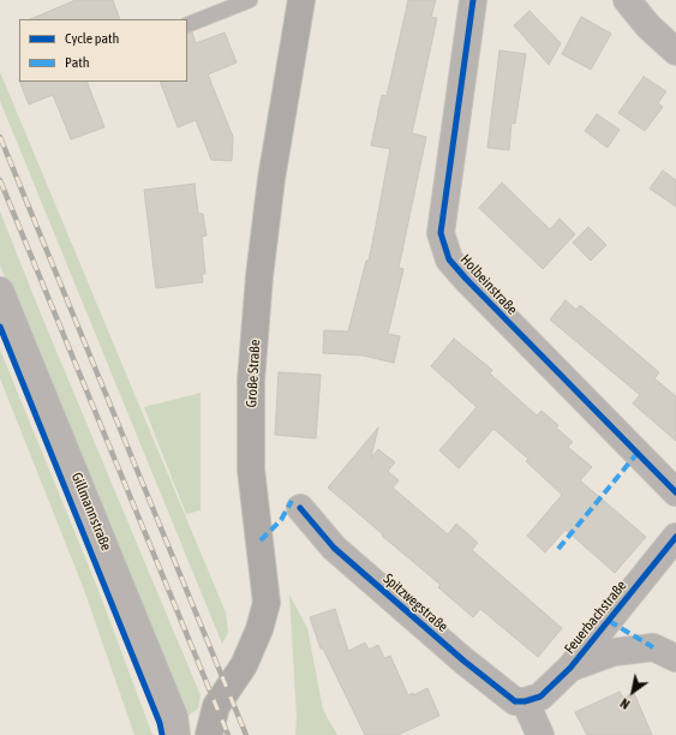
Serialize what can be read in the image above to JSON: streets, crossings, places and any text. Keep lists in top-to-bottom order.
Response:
{
  "streets": {
    "main road": ["Große Straße"],
    "street": [
      "Holbeinstraße",
      "Gillmannstraße",
      "Spitzwegstraße",
      "Feuerbachstraße"
    ]
  },
  "crossings": [
    ["Spitzwegstraße", "Feuerbachstraße"]
  ],
  "legend": ["Cycle path", "Path"],
  "north": "bottom left"
}
